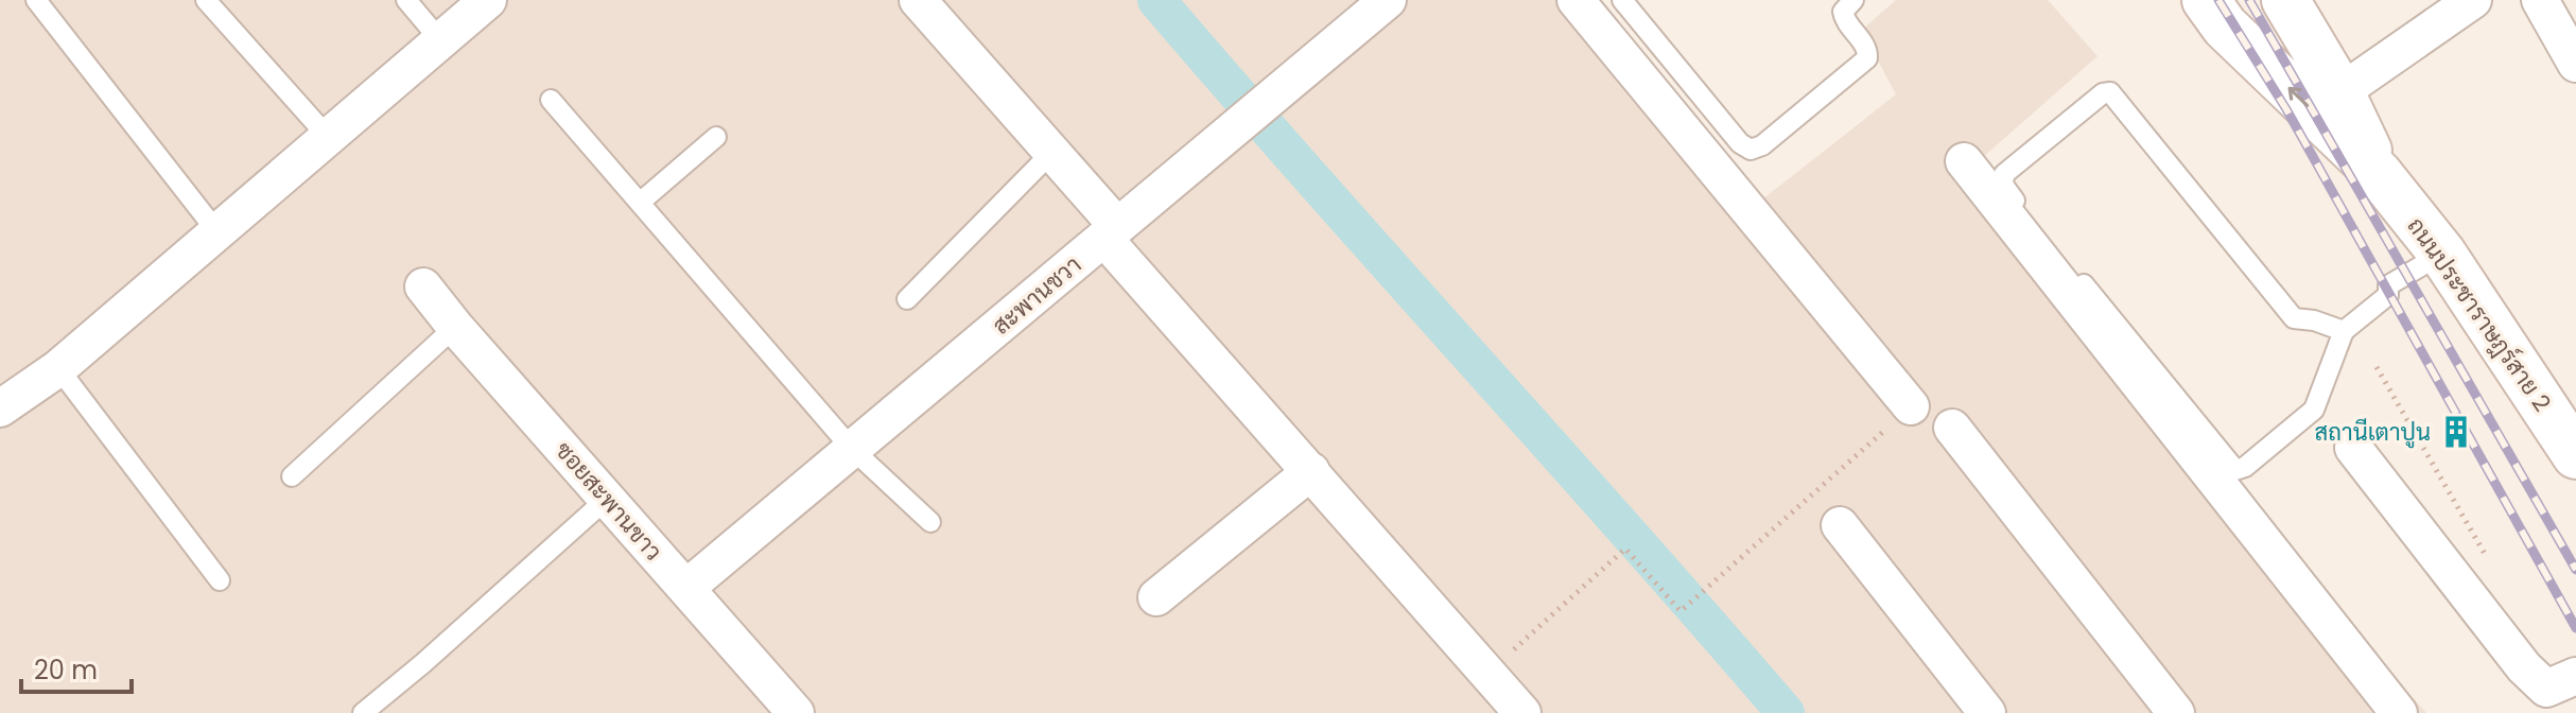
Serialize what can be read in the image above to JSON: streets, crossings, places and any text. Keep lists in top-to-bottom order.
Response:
{
  "streets": {
    "main road": ["ถนนประชาราษฎร์สาย 2"],
    "street": ["สะพานชวา", "ซอยสะพานขาว"]
  },
  "crossings": [
    ["สะพานชวา", "ซอยสะพานขาว"]
  ],
  "places": {
    "building": ["สถานีเตาปูน"]
  },
  "scale_bar": "20 m"
}
